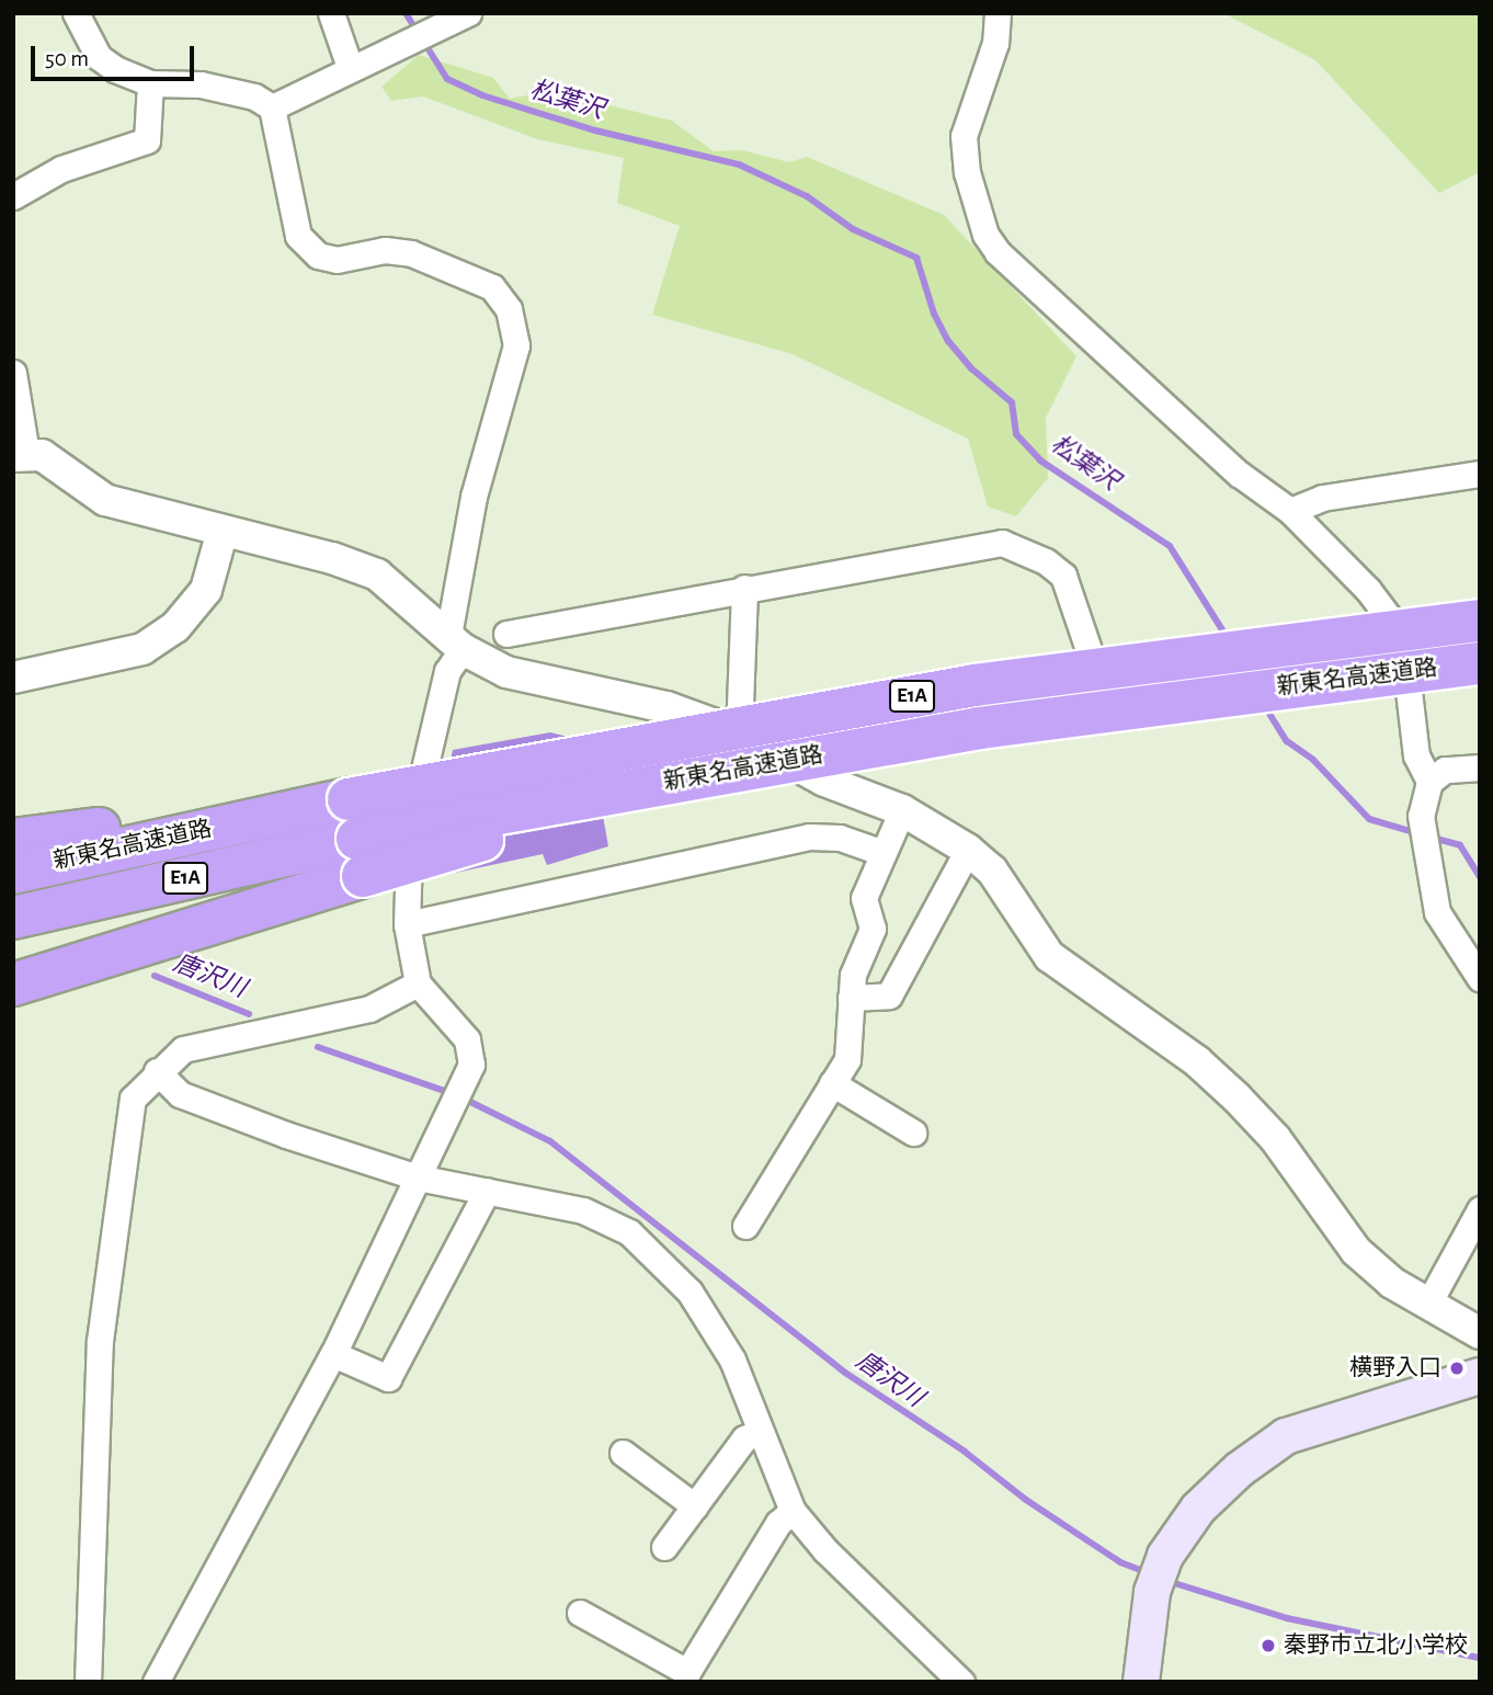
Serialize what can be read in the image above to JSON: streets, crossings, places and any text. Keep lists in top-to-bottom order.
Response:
{
  "streets": {
    "highway": ["新東名高速道路", "E1A"]
  },
  "water": ["松葉沢", "唐沢川"],
  "places": ["横野入口", "秦野市立北小学校"],
  "scale_bar": "50 m"
}
